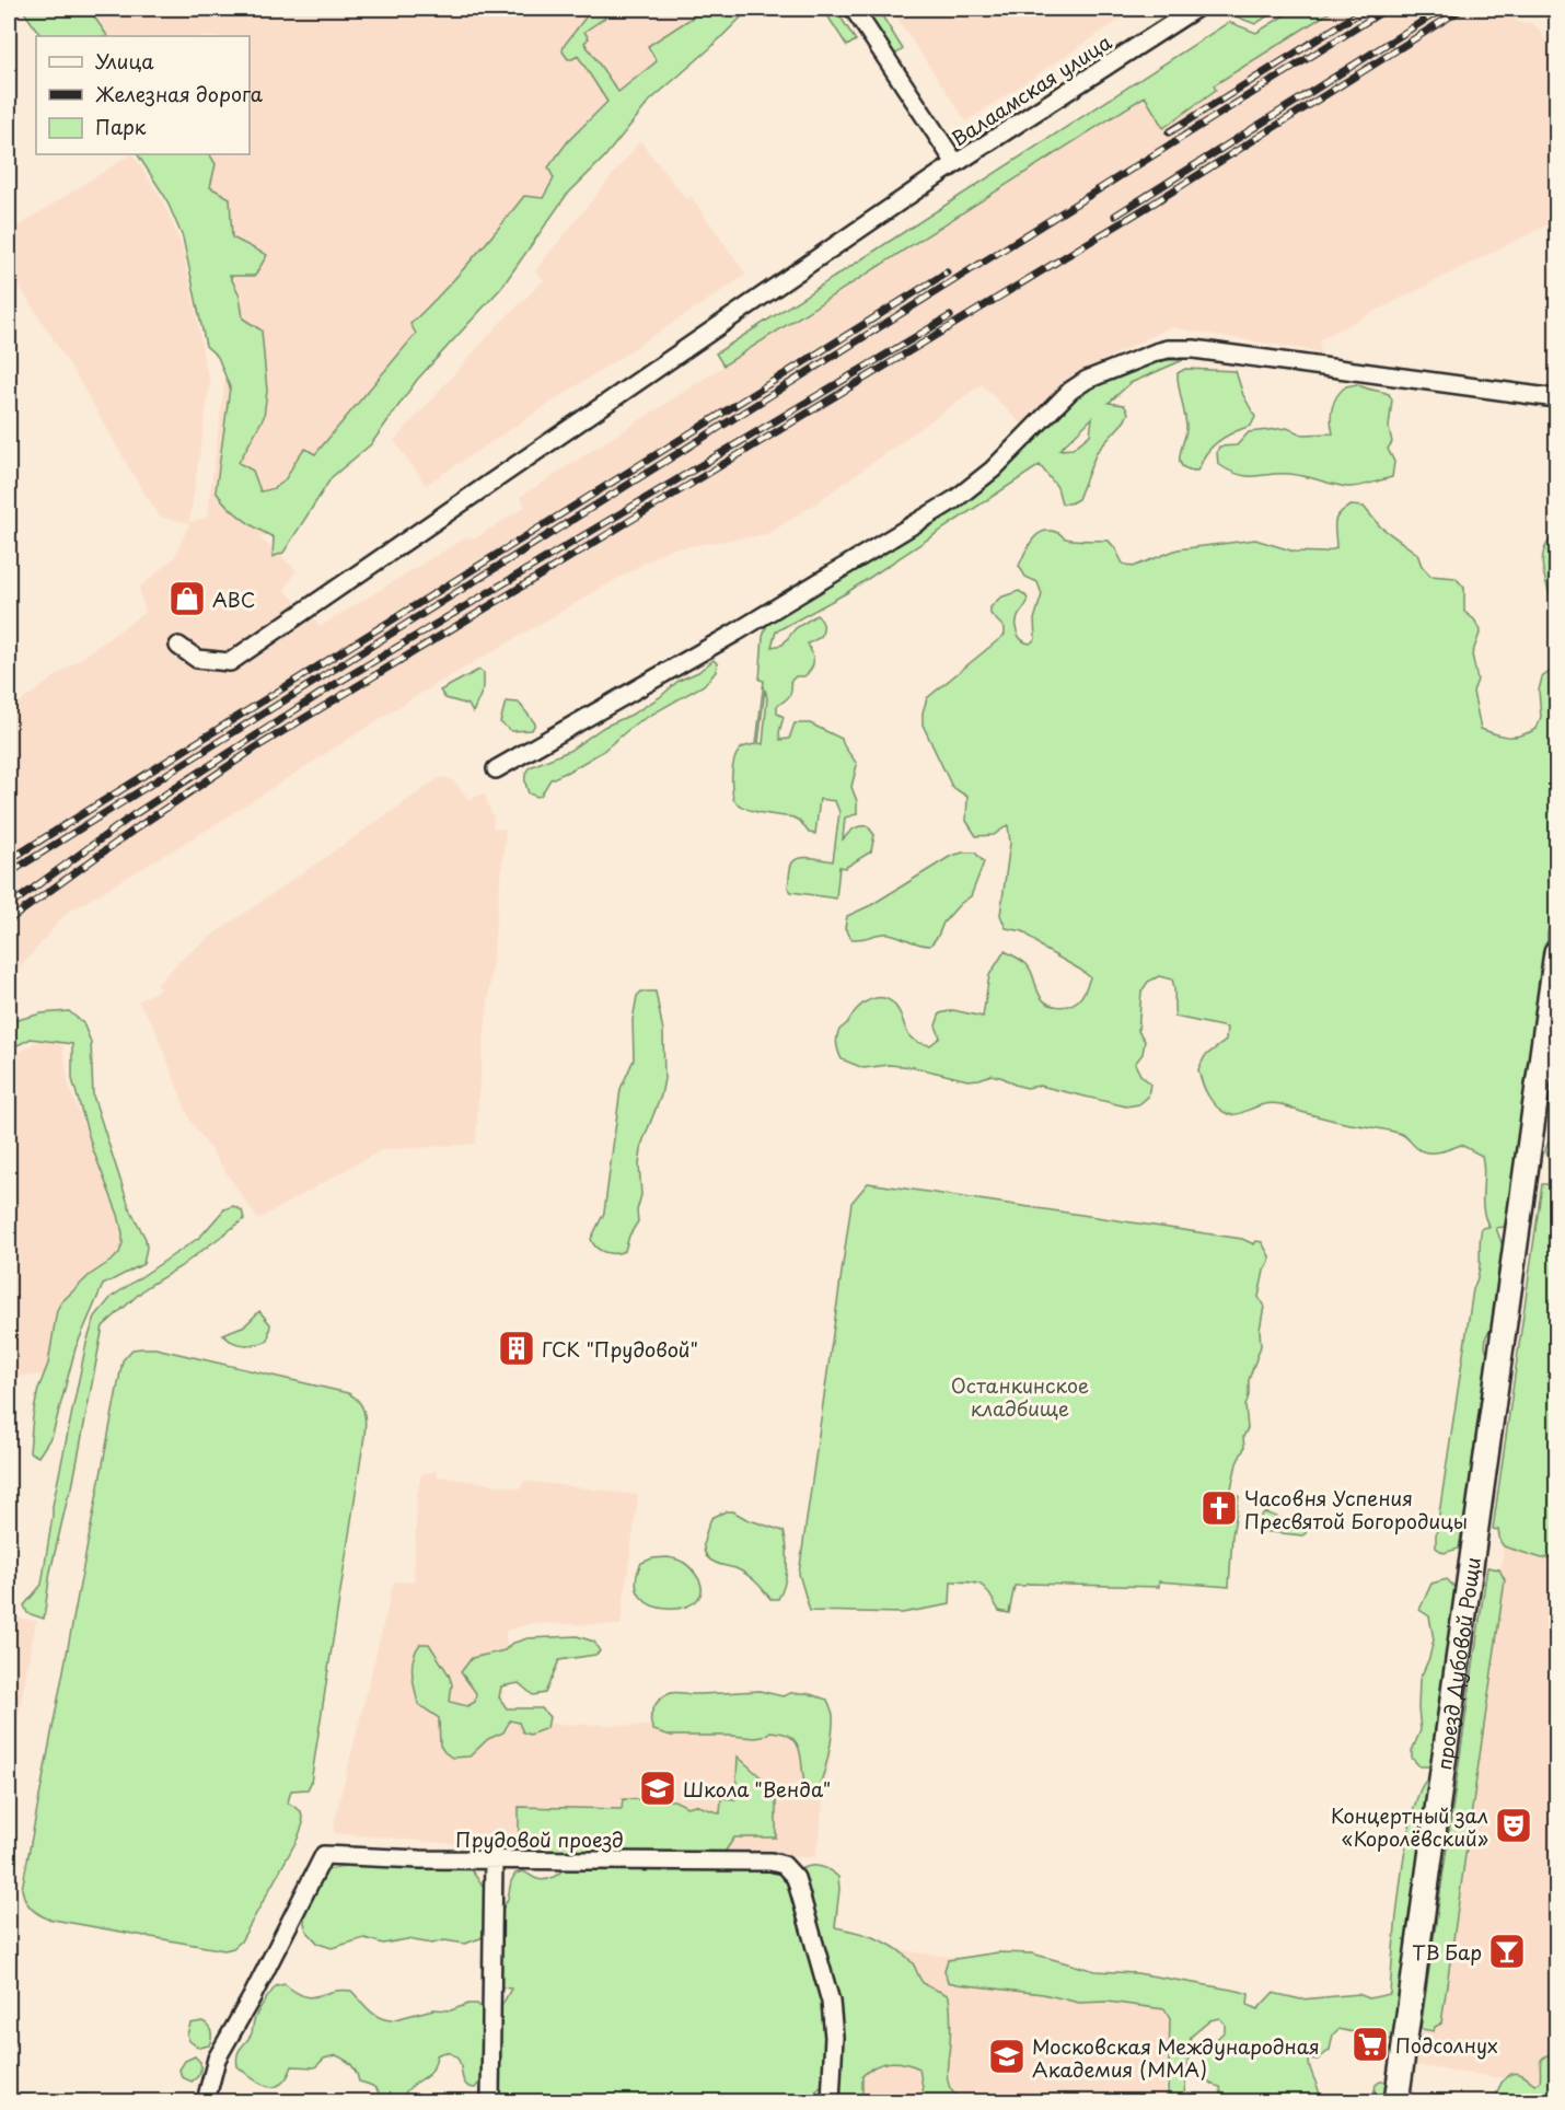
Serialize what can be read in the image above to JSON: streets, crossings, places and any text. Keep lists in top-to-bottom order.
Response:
{
  "streets": {
    "street": ["Валаамская улица", "проезд Дубовой Рощи", "Прудовой проезд"]
  },
  "parks": ["Останкинское кладбище"],
  "places": {
    "shop": ["ABC"],
    "building": ["ГСК \"Прудовой\""],
    "church": ["Часовня Успения Пресвятой Богородицы"],
    "school or university": ["Школа \"Венда\"", "Московская Международная Академия (ММА)"],
    "theatre": ["Концертный зал «Королёвский»"],
    "bar": ["ТВ Бар"],
    "supermarket": ["Подсолнух"]
  },
  "legend": ["Улица", "Железная дорога", "Парк"]
}
